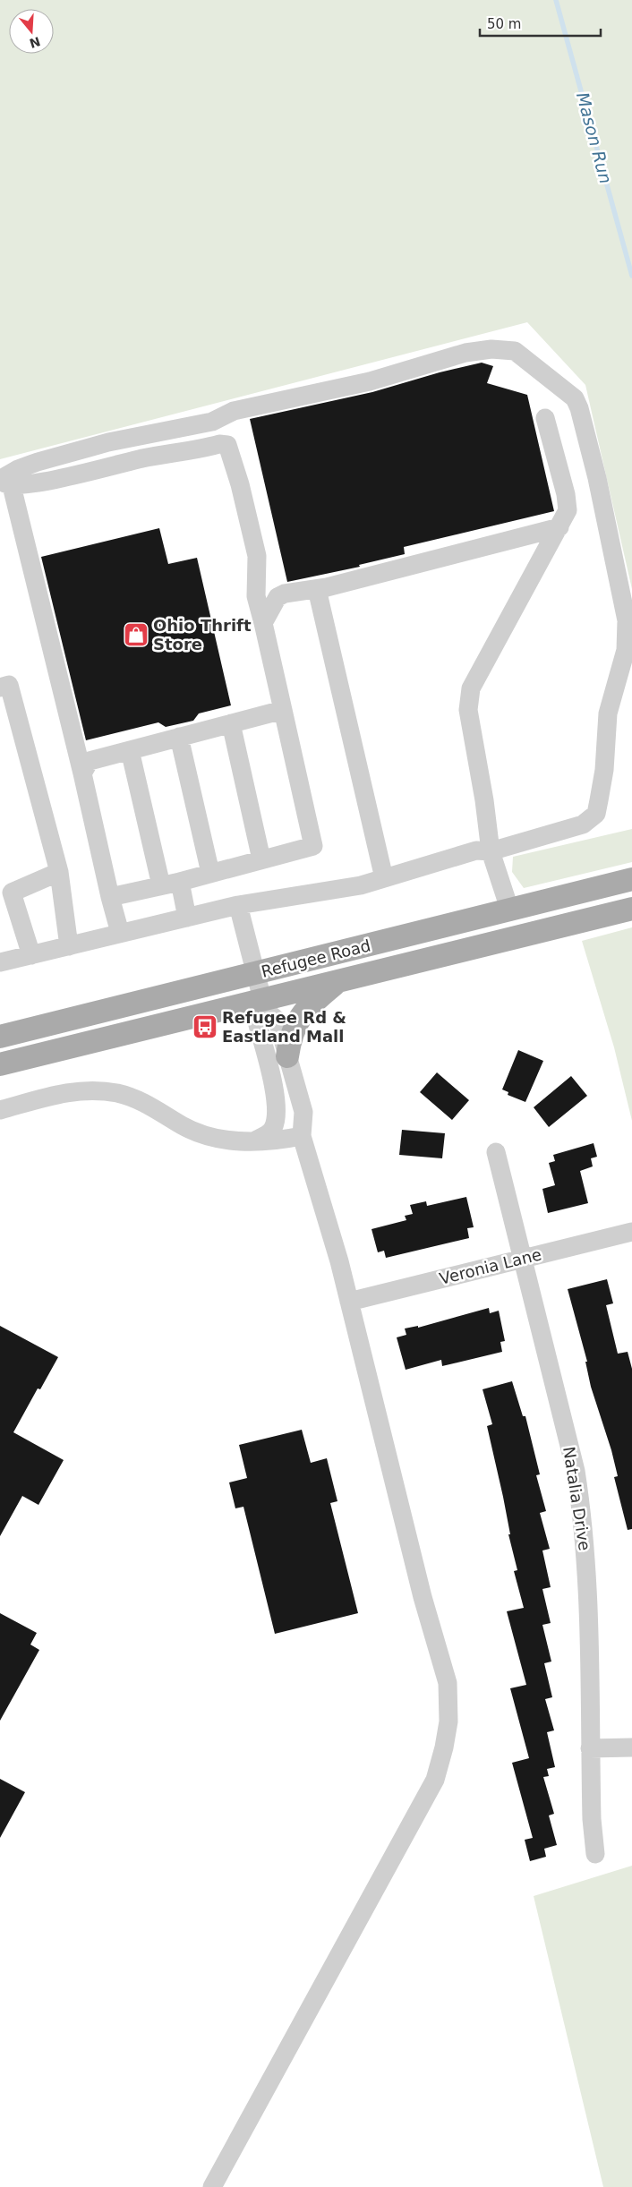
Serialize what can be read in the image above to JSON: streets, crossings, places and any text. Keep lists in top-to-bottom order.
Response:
{
  "streets": {
    "main road": ["Refugee Road"],
    "street": ["Veronia Lane", "Natalia Drive"]
  },
  "crossings": [
    ["Veronia Lane", "Natalia Drive"]
  ],
  "water": ["Mason Run"],
  "places": {
    "shop": ["Ohio Thrift Store"],
    "bus stop": ["Refugee Rd & Eastland Mall"]
  },
  "scale_bar": "50 m",
  "north": "bottom"
}
